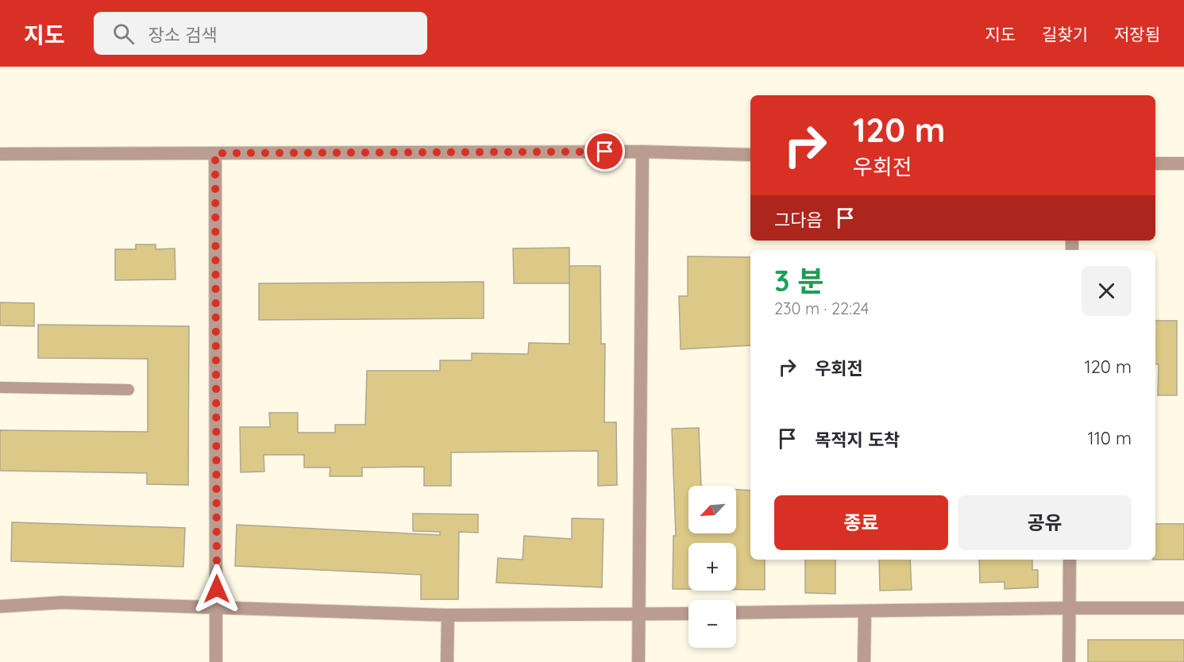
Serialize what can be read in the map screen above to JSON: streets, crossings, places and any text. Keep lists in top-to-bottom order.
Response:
{
  "north": "bottom left",
  "page": {
    "header": "지도",
    "search": "장소 검색",
    "nav": ["지도", "길찾기", "저장됨"],
    "turn": ["120 m", "우회전"],
    "then": "그다음",
    "heading": ["3 분", "230 m · 22:24"],
    "list": [
      {
        "name": "우회전",
        "value": "120 m"
      },
      {
        "name": "목적지 도착",
        "value": "110 m"
      }
    ],
    "map_buttons": ["+", "−"],
    "buttons": ["종료", "공유"]
  }
}
